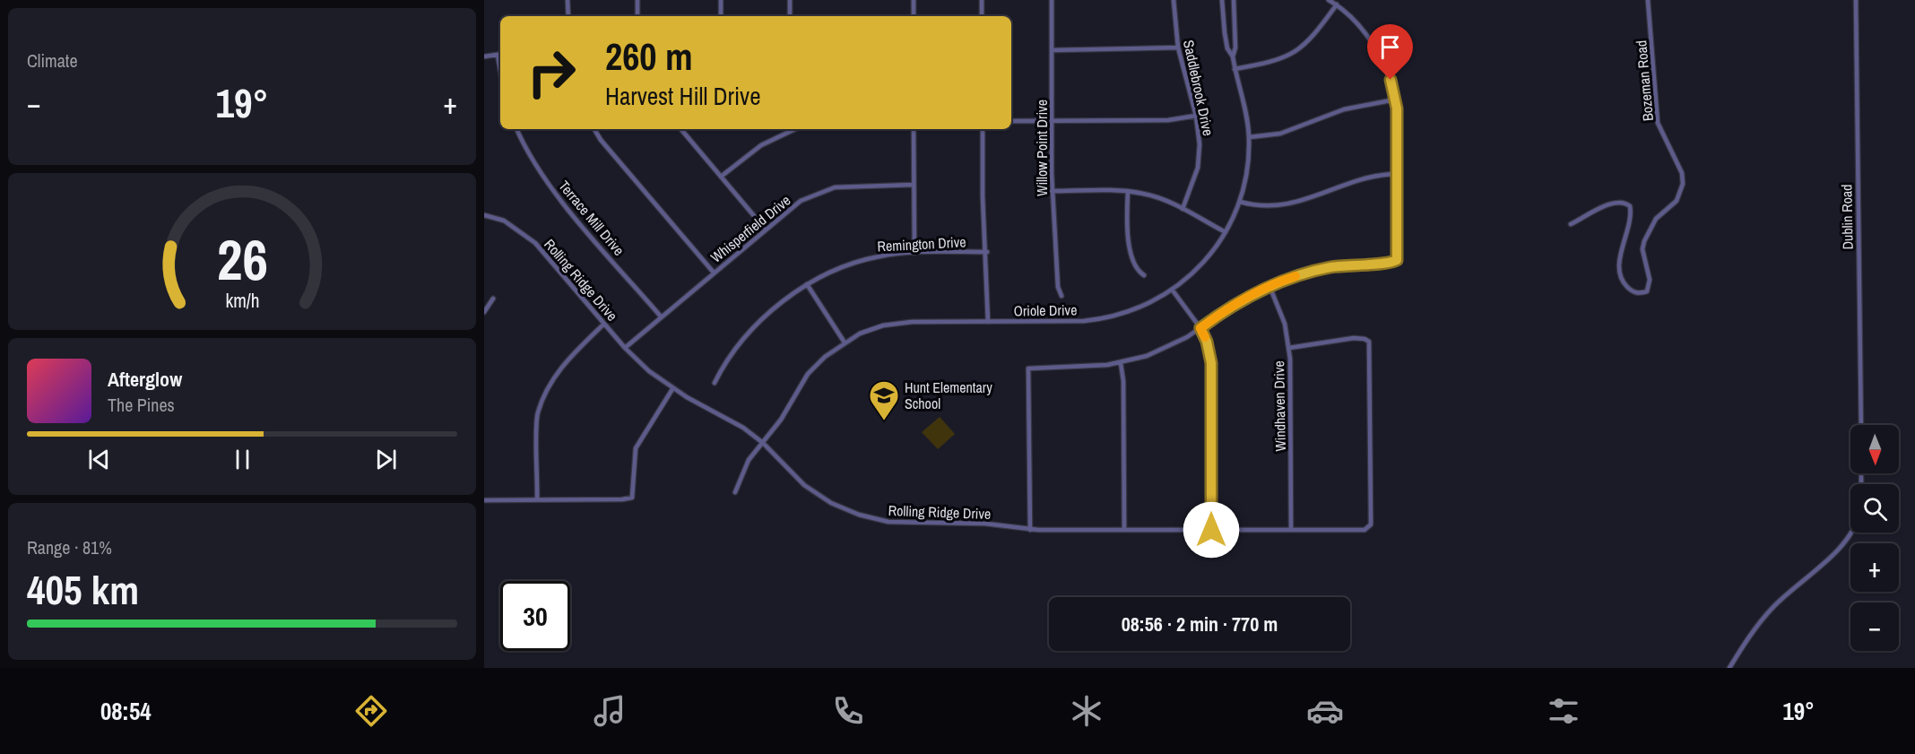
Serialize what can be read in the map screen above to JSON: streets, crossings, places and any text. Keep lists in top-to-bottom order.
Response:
{
  "streets": {
    "street": [
      "Bozeman Road",
      "Saddlebrook Drive",
      "Willow Point Drive",
      "Dublin Road",
      "Terrace Mill Drive",
      "Whisperfield Drive",
      "Remington Drive",
      "Rolling Ridge Drive",
      "Oriole Drive",
      "Windhaven Drive"
    ]
  },
  "crossings": [
    ["Terrace Mill Drive", "Whisperfield Drive"],
    ["Whisperfield Drive", "Rolling Ridge Drive"],
    ["Rolling Ridge Drive", "Oriole Drive"],
    ["Rolling Ridge Drive", "Windhaven Drive"]
  ],
  "places": {
    "school or university": ["Hunt Elementary School"]
  },
  "north": "bottom",
  "page": {
    "tile": [
      "Climate",
      ["Range · 81%", "405 km"]
    ],
    "turn": ["260 m", "Harvest Hill Drive"],
    "heat": ["−", "19°", "+"],
    "song": ["Afterglow", "The Pines"],
    "map_buttons": ["+", "−"],
    "limit": "30",
    "trip": "08:56 · 2 min · 770 m",
    "tabs": ["08:54", "19°"],
    "gauge": ["26", "km/h"]
  }
}
